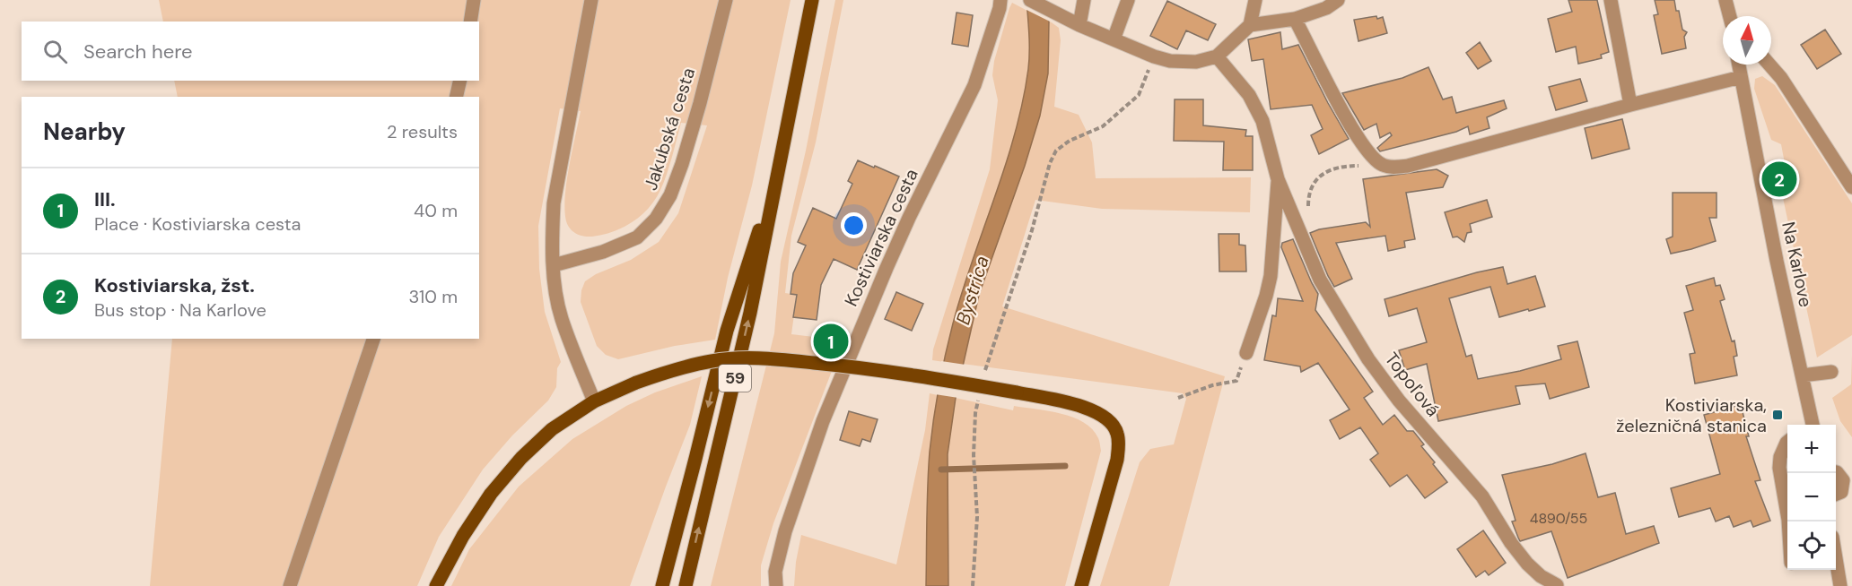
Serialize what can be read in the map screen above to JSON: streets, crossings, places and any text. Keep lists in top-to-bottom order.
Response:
{
  "streets": {
    "main road": ["59"],
    "street": [
      "Jakubská cesta",
      "Kostiviarska cesta",
      "Na Karlove",
      "Topoľová"
    ]
  },
  "water": ["Bystrica"],
  "places": {
    "transit": ["Kostiviarska, železničná stanica"]
  },
  "house_numbers": ["4890/55"],
  "north": "top",
  "page": {
    "search": "Search here",
    "heading": ["Nearby", "2 results"],
    "pins": ["2", "1"],
    "list": [
      {
        "mark": "1",
        "name": "III.",
        "note": "Place · Kostiviarska cesta",
        "value": "40 m"
      },
      {
        "mark": "2",
        "name": "Kostiviarska, žst.",
        "note": "Bus stop · Na Karlove",
        "value": "310 m"
      }
    ],
    "map_buttons": ["+", "−"]
  }
}
